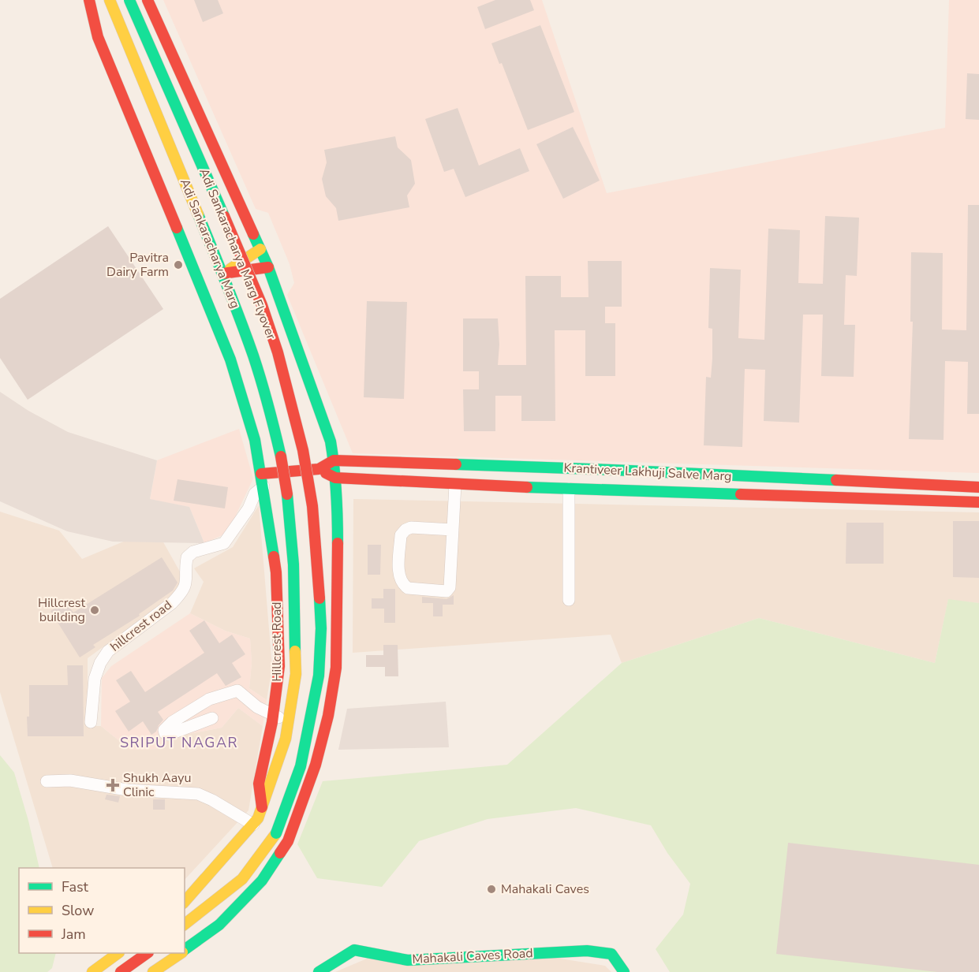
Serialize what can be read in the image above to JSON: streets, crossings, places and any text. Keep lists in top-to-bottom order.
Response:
{
  "streets": {
    "main road": [
      "Adi Sankaracharya Marg",
      "Adi Sankaracharya Marg Flyover",
      "Krantiveer Lakhuji Salve Marg",
      "Hillcrest Road",
      "Mahakali Caves Road"
    ],
    "street": ["hillcrest road"]
  },
  "crossings": [
    ["Adi Sankaracharya Marg", "Hillcrest Road"],
    ["hillcrest road", "Hillcrest Road"]
  ],
  "districts": ["SRIPUT NAGAR"],
  "places": {
    "other": ["Pavitra Dairy Farm", "Hillcrest building", "Mahakali Caves"],
    "health": ["Shukh Aayu Clinic"]
  },
  "legend": ["Fast", "Slow", "Jam"]
}
